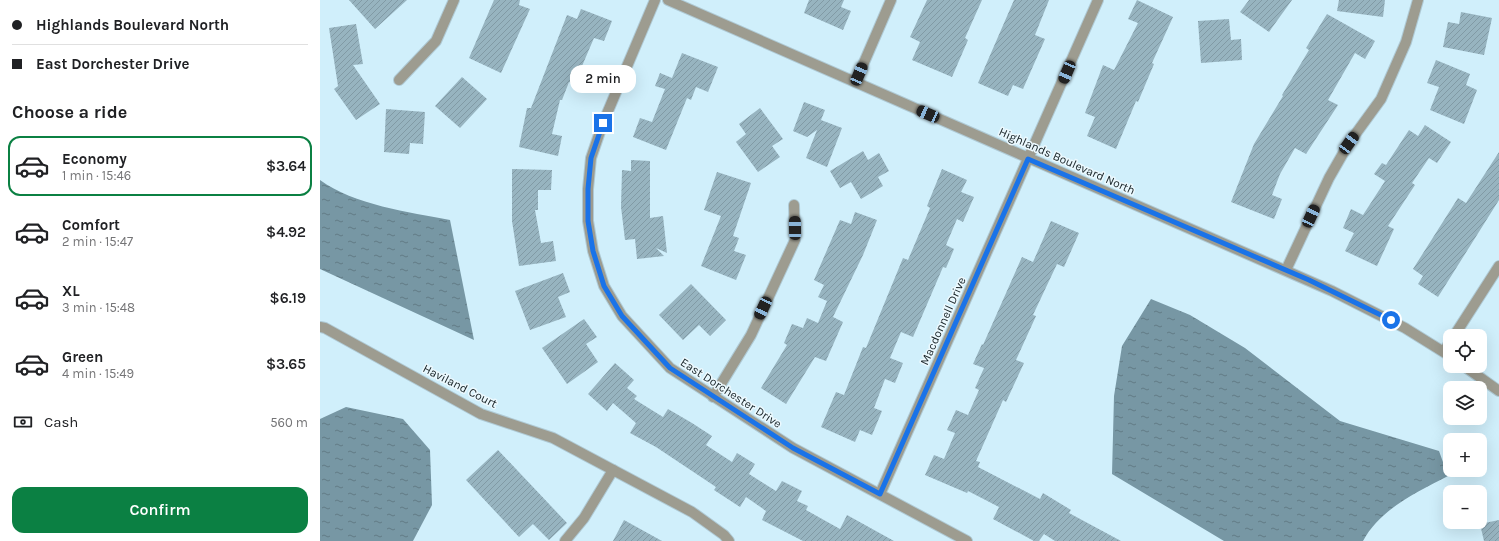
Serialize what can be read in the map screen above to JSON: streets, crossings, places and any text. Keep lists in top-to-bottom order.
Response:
{
  "streets": {
    "street": [
      "Highlands Boulevard North",
      "Macdonnell Drive",
      "Haviland Court",
      "East Dorchester Drive"
    ]
  },
  "crossings": [
    ["Highlands Boulevard North", "Macdonnell Drive"],
    ["Macdonnell Drive", "East Dorchester Drive"]
  ],
  "page": {
    "banner": ["Highlands Boulevard North", "East Dorchester Drive"],
    "bubble": "2 min",
    "heading": "Choose a ride",
    "list": [
      {
        "name": "Economy",
        "note": "1 min · 15:46",
        "value": "$3.64"
      },
      {
        "name": "Comfort",
        "note": "2 min · 15:47",
        "value": "$4.92"
      },
      {
        "name": "XL",
        "note": "3 min · 15:48",
        "value": "$6.19"
      },
      {
        "name": "Green",
        "note": "4 min · 15:49",
        "value": "$3.65"
      }
    ],
    "map_buttons": ["+", "−"],
    "pay": ["Cash", "560 m"],
    "buttons": "Confirm"
  }
}
